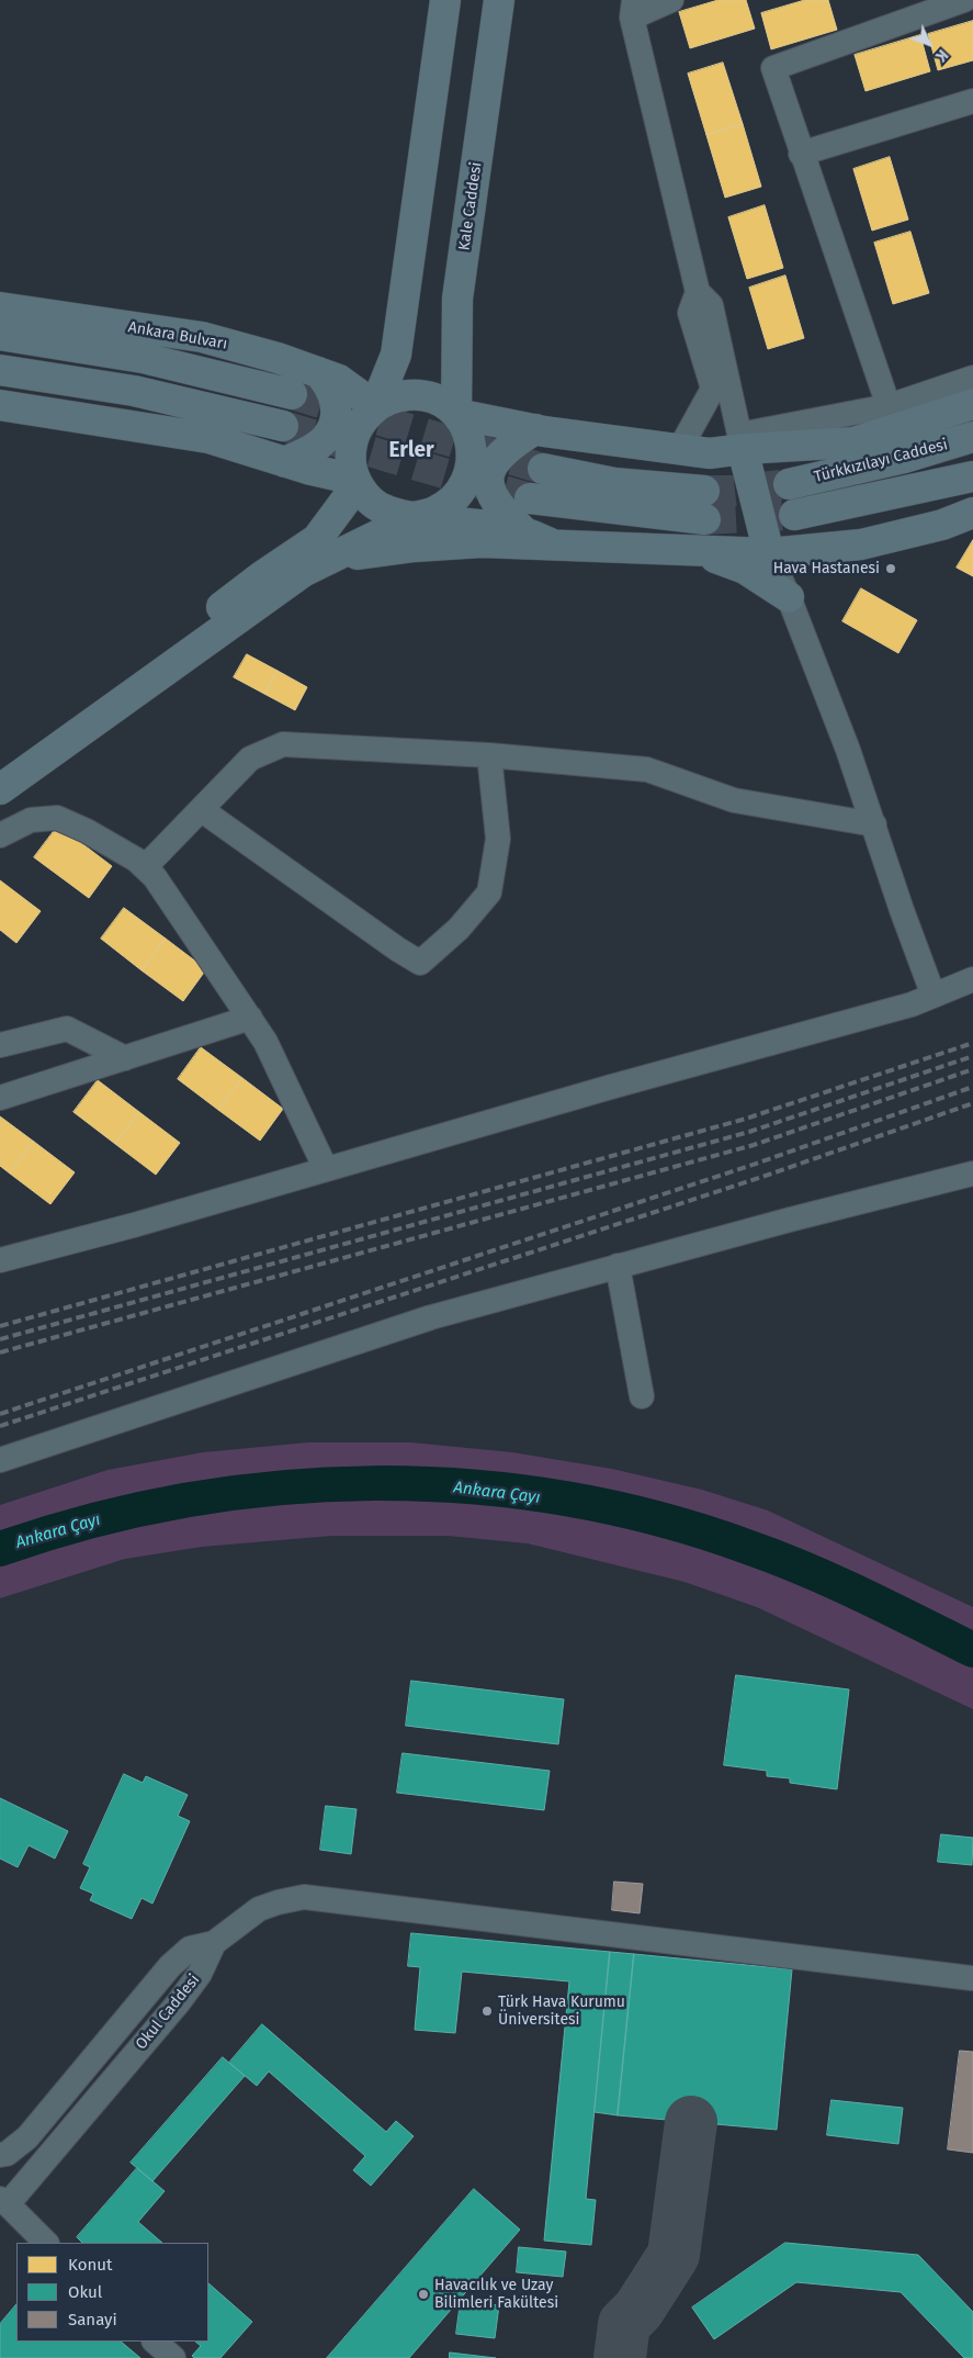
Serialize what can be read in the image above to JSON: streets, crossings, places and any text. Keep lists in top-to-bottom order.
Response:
{
  "streets": {
    "main road": ["Kale Caddesi", "Ankara Bulvarı", "Türkkızılayı Caddesi"],
    "street": ["Okul Caddesi"]
  },
  "crossings": [
    ["Kale Caddesi", "Ankara Bulvarı"]
  ],
  "districts": ["Erler"],
  "water": ["Ankara Çayı"],
  "places": ["Hava Hastanesi", "Türk Hava Kurumu Üniversitesi", "Havacılık ve Uzay Bilimleri Fakültesi"],
  "legend": ["Konut", "Okul", "Sanayi"],
  "north": "bottom right"
}
